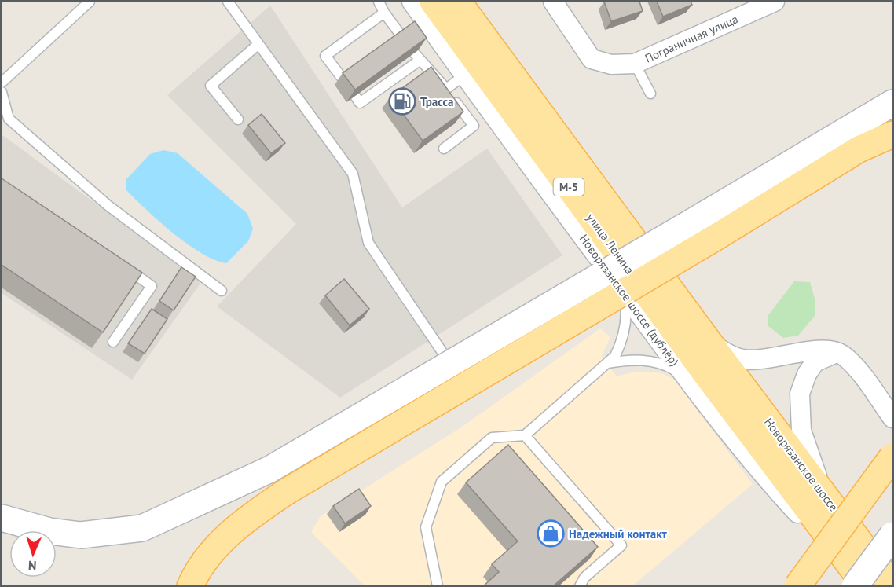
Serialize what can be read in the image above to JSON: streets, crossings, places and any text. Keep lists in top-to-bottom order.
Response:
{
  "streets": {
    "main road": ["М-5", "улица Ленина", "Новорязанское шоссе"],
    "street": ["Пограничная улица", "Новорязанское шоссе (дублёр)"]
  },
  "crossings": [
    ["улица Ленина", "Новорязанское шоссе (дублёр)"],
    ["улица Ленина", "Новорязанское шоссе"],
    ["Новорязанское шоссе (дублёр)", "Новорязанское шоссе"]
  ],
  "places": {
    "fuel station": ["Трасса"],
    "shop": ["Надежный контакт"]
  },
  "north": "bottom"
}
